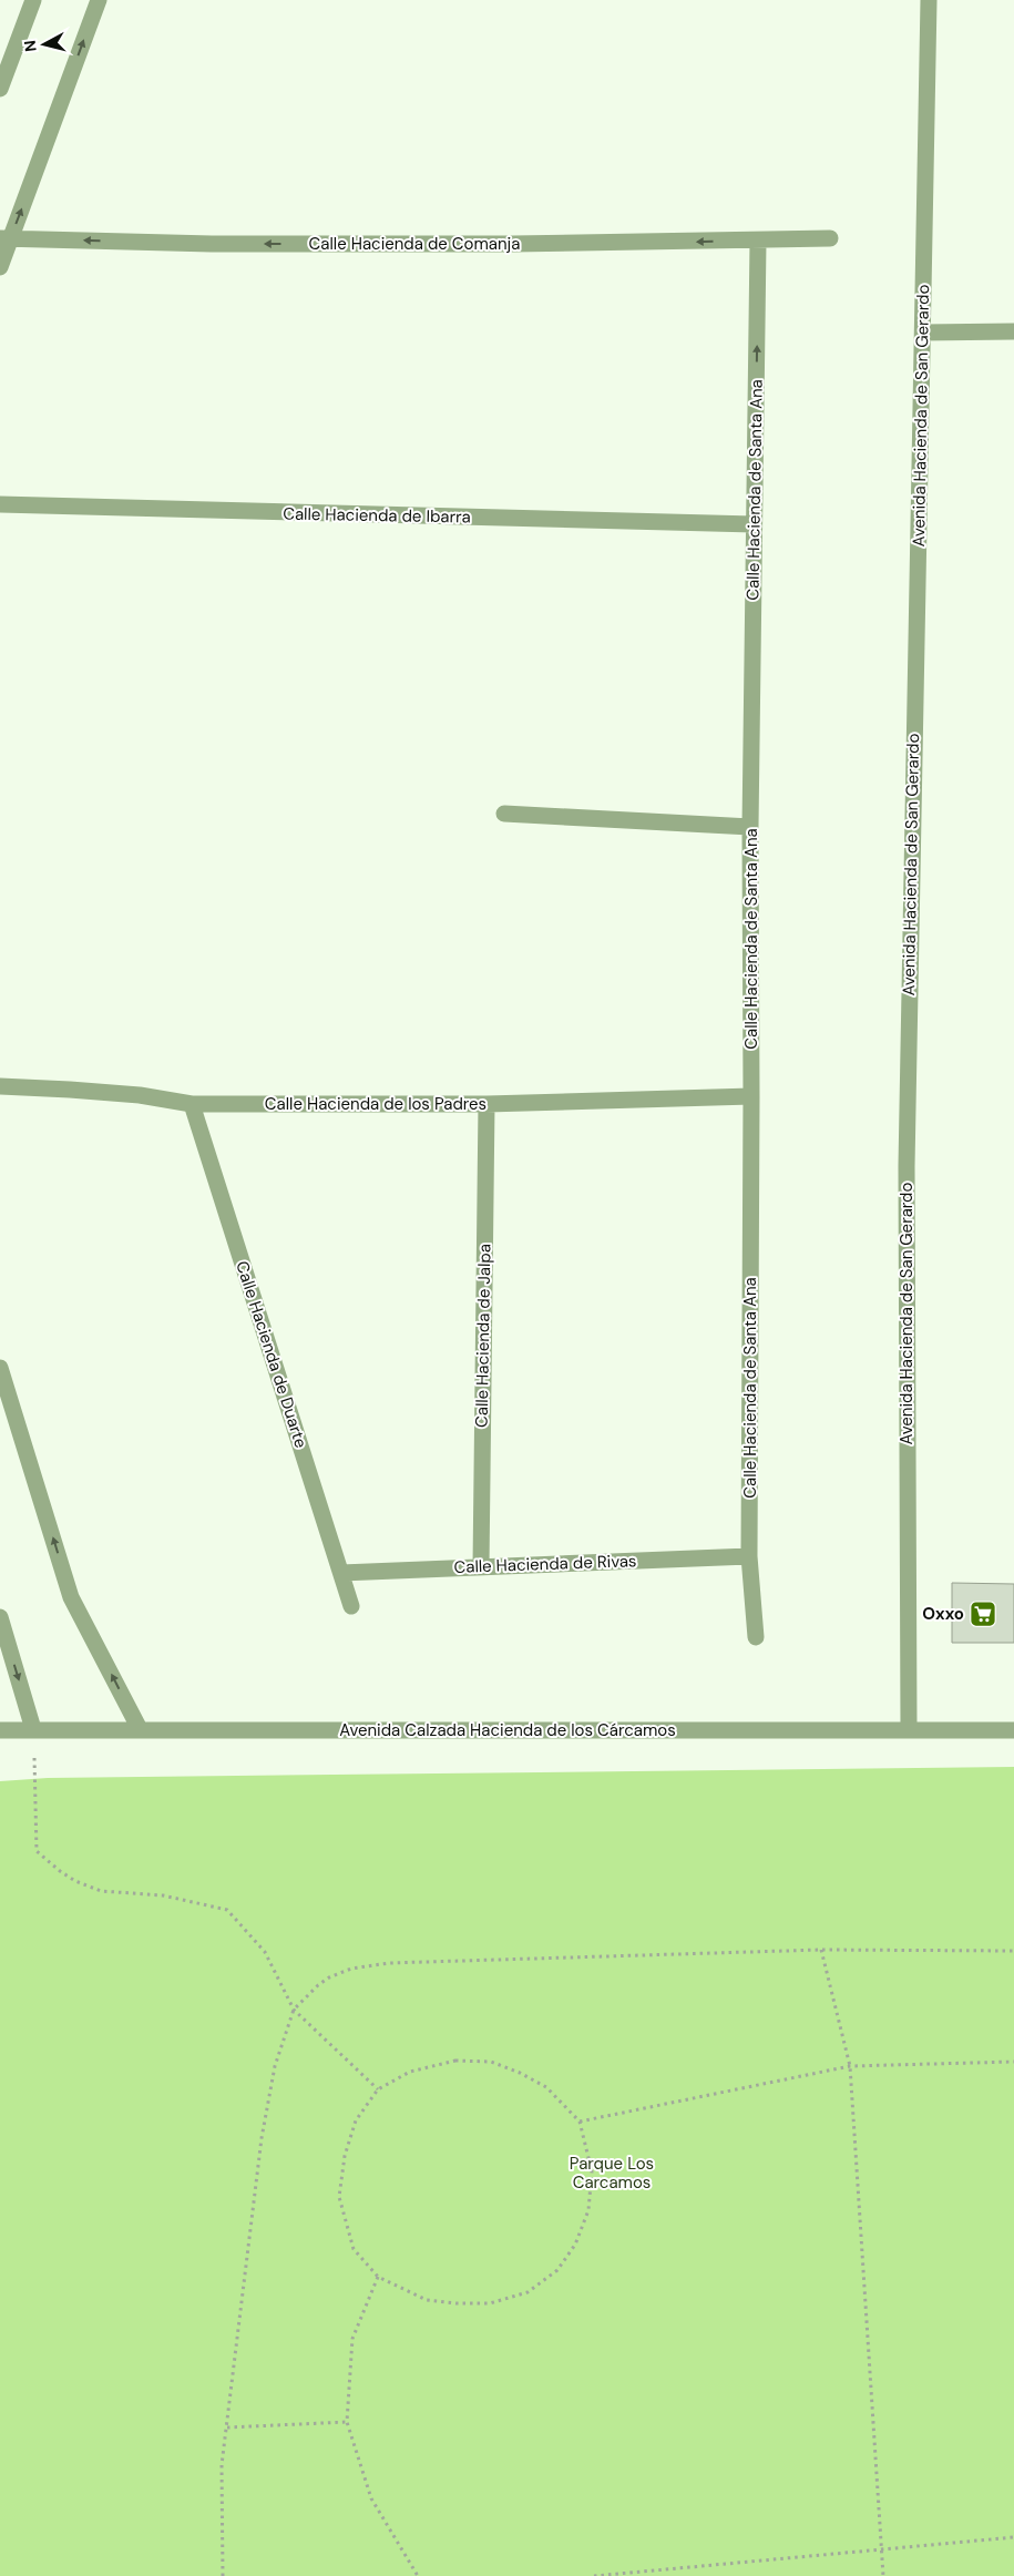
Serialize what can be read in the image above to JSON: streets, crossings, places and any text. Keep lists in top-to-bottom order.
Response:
{
  "streets": {
    "street": [
      "Calle Hacienda de Comanja",
      "Avenida Hacienda de San Gerardo",
      "Calle Hacienda de Santa Ana",
      "Calle Hacienda de Ibarra",
      "Calle Hacienda de los Padres",
      "Calle Hacienda de Jalpa",
      "Calle Hacienda de Duarte",
      "Calle Hacienda de Rivas",
      "Avenida Calzada Hacienda de los Cárcamos"
    ]
  },
  "crossings": [
    ["Calle Hacienda de Comanja", "Calle Hacienda de Santa Ana"],
    ["Avenida Hacienda de San Gerardo", "Avenida Calzada Hacienda de los Cárcamos"],
    ["Calle Hacienda de Santa Ana", "Calle Hacienda de Ibarra"],
    ["Calle Hacienda de Santa Ana", "Calle Hacienda de los Padres"],
    ["Calle Hacienda de Santa Ana", "Calle Hacienda de Rivas"],
    ["Calle Hacienda de los Padres", "Calle Hacienda de Jalpa"],
    ["Calle Hacienda de los Padres", "Calle Hacienda de Duarte"],
    ["Calle Hacienda de Jalpa", "Calle Hacienda de Rivas"],
    ["Calle Hacienda de Duarte", "Calle Hacienda de Rivas"]
  ],
  "one_way": ["Calle Hacienda de Comanja"],
  "parks": ["Parque Los Carcamos"],
  "places": {
    "supermarket": ["Oxxo"]
  },
  "north": "left"
}
